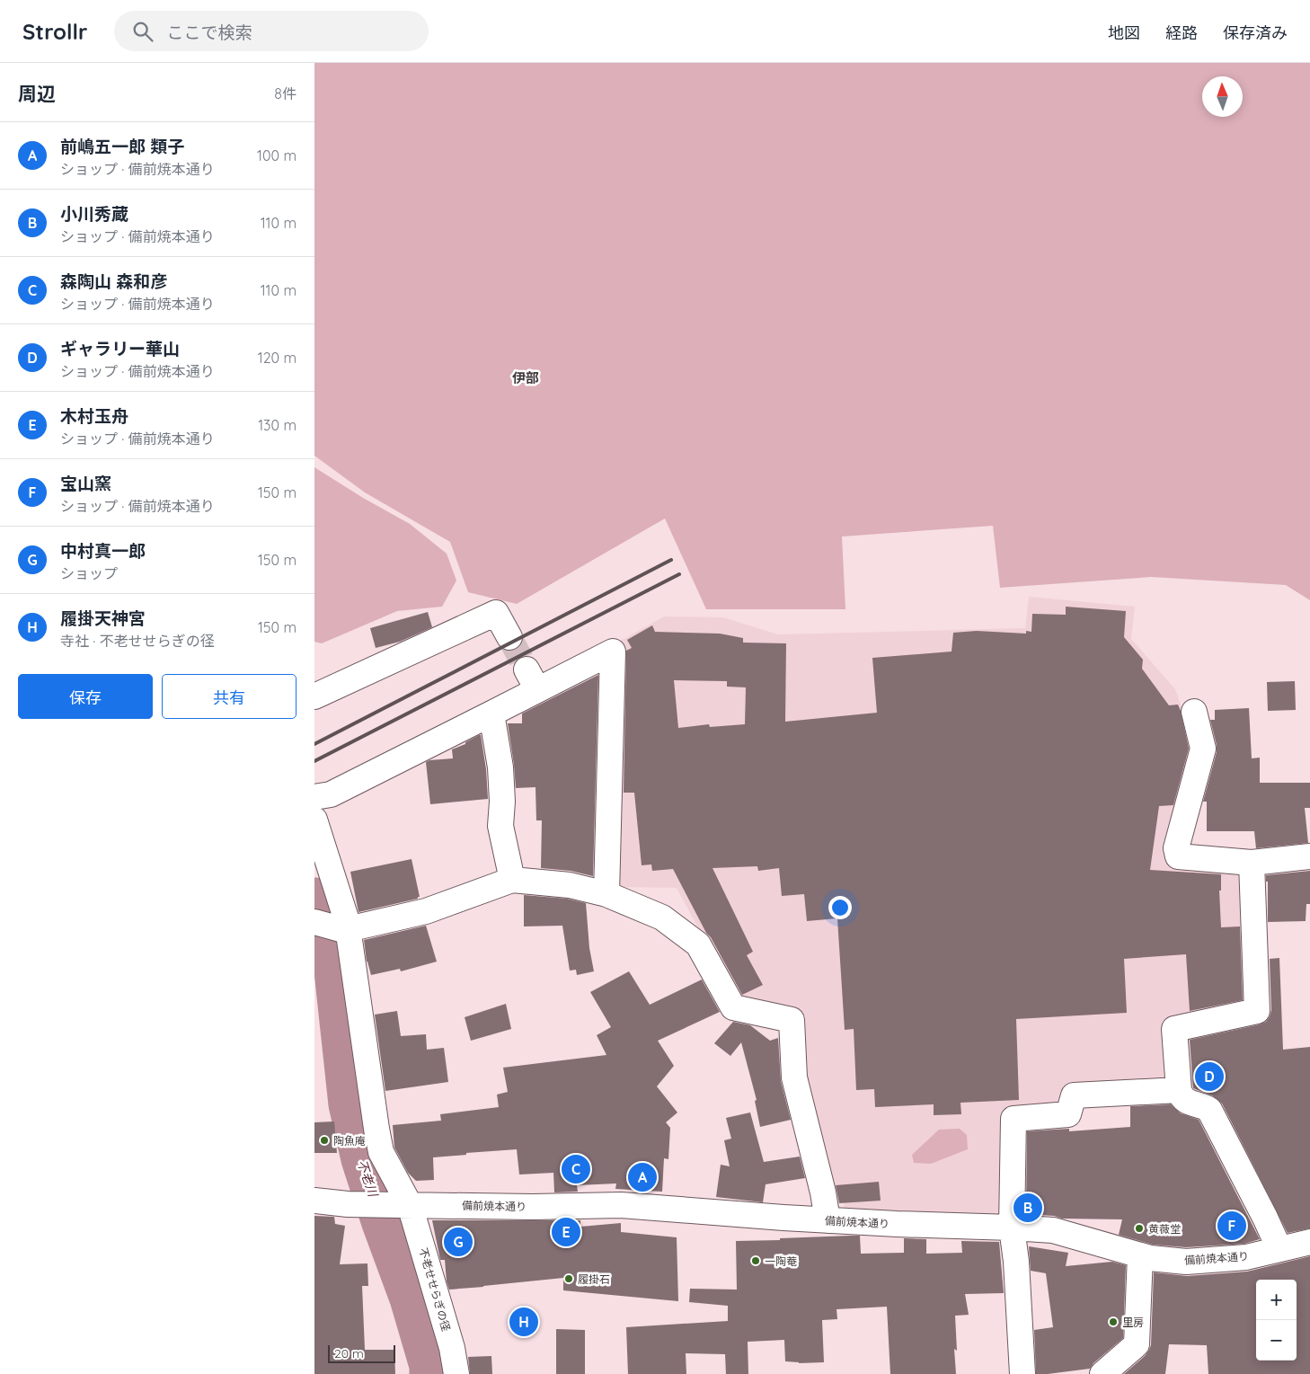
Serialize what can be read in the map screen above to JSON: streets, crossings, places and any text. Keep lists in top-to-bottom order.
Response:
{
  "streets": {
    "street": ["備前焼本通り", "不老せせらぎの径"]
  },
  "crossings": [
    ["備前焼本通り", "不老せせらぎの径"]
  ],
  "districts": ["伊部"],
  "water": ["不老川"],
  "places": [
    "陶魚庵",
    "黄薇堂",
    "一陶菴",
    "履掛石",
    "里房"
  ],
  "scale_bar": "20 m",
  "north": "top",
  "page": {
    "header": "Strollr",
    "search": "ここで検索",
    "nav": ["地図", "経路", "保存済み"],
    "heading": ["周辺", "8件"],
    "list": [
      {
        "mark": "A",
        "name": "前嶋五一郎 類子",
        "note": "ショップ · 備前焼本通り",
        "value": "100 m"
      },
      {
        "mark": "B",
        "name": "小川秀蔵",
        "note": "ショップ · 備前焼本通り",
        "value": "110 m"
      },
      {
        "mark": "C",
        "name": "森陶山 森和彦",
        "note": "ショップ · 備前焼本通り",
        "value": "110 m"
      },
      {
        "mark": "D",
        "name": "ギャラリー華山",
        "note": "ショップ · 備前焼本通り",
        "value": "120 m"
      },
      {
        "mark": "E",
        "name": "木村玉舟",
        "note": "ショップ · 備前焼本通り",
        "value": "130 m"
      },
      {
        "mark": "F",
        "name": "宝山窯",
        "note": "ショップ · 備前焼本通り",
        "value": "150 m"
      },
      {
        "mark": "G",
        "name": "中村真一郎",
        "note": "ショップ",
        "value": "150 m"
      },
      {
        "mark": "H",
        "name": "履掛天神宮",
        "note": "寺社 · 不老せせらぎの径",
        "value": "150 m"
      }
    ],
    "buttons": ["保存", "共有"],
    "pins": [
      "D",
      "C",
      "A",
      "B",
      "F",
      "E",
      "G",
      "H"
    ],
    "map_buttons": ["+", "−"],
    "scale": "20 m"
  }
}
